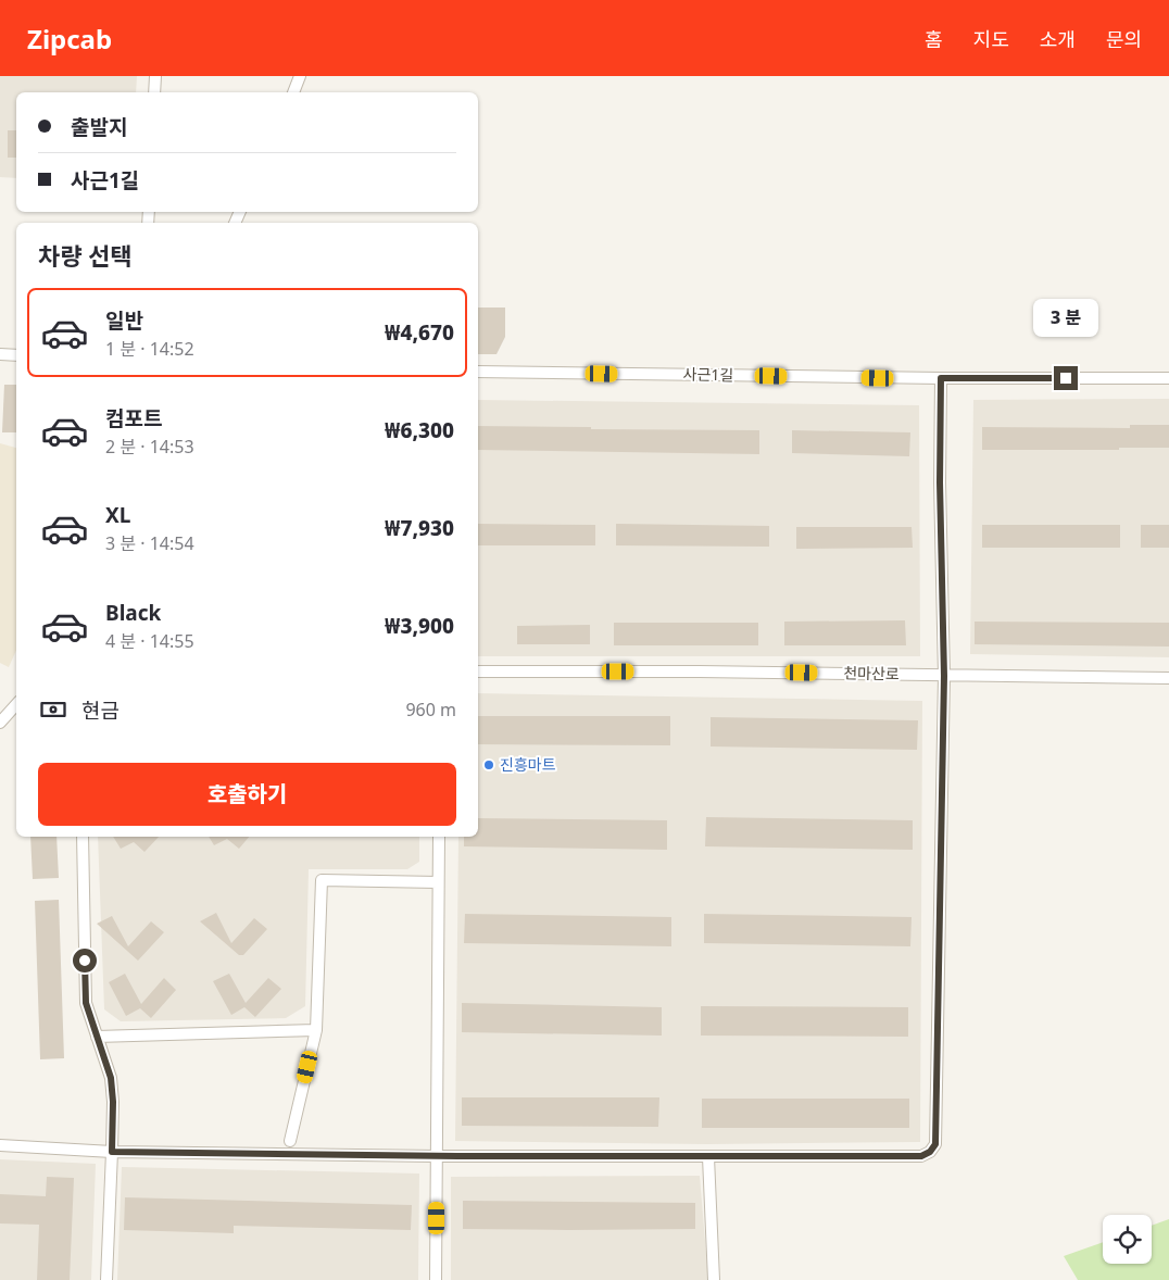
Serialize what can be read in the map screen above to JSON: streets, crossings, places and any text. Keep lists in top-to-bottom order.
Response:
{
  "streets": {
    "street": ["사근1길", "천마산로"]
  },
  "places": ["진흥마트"],
  "page": {
    "header": "Zipcab",
    "nav": [
      "홈",
      "지도",
      "소개",
      "문의"
    ],
    "banner": ["출발지", "사근1길"],
    "heading": "차량 선택",
    "list": [
      {
        "name": "일반",
        "note": "1 분 · 14:52",
        "value": "₩4,670"
      },
      {
        "name": "컴포트",
        "note": "2 분 · 14:53",
        "value": "₩6,300"
      },
      {
        "name": "XL",
        "note": "3 분 · 14:54",
        "value": "₩7,930"
      },
      {
        "name": "Black",
        "note": "4 분 · 14:55",
        "value": "₩3,900"
      }
    ],
    "bubble": "3 분",
    "pay": ["현금", "960 m"],
    "buttons": "호출하기"
  }
}
